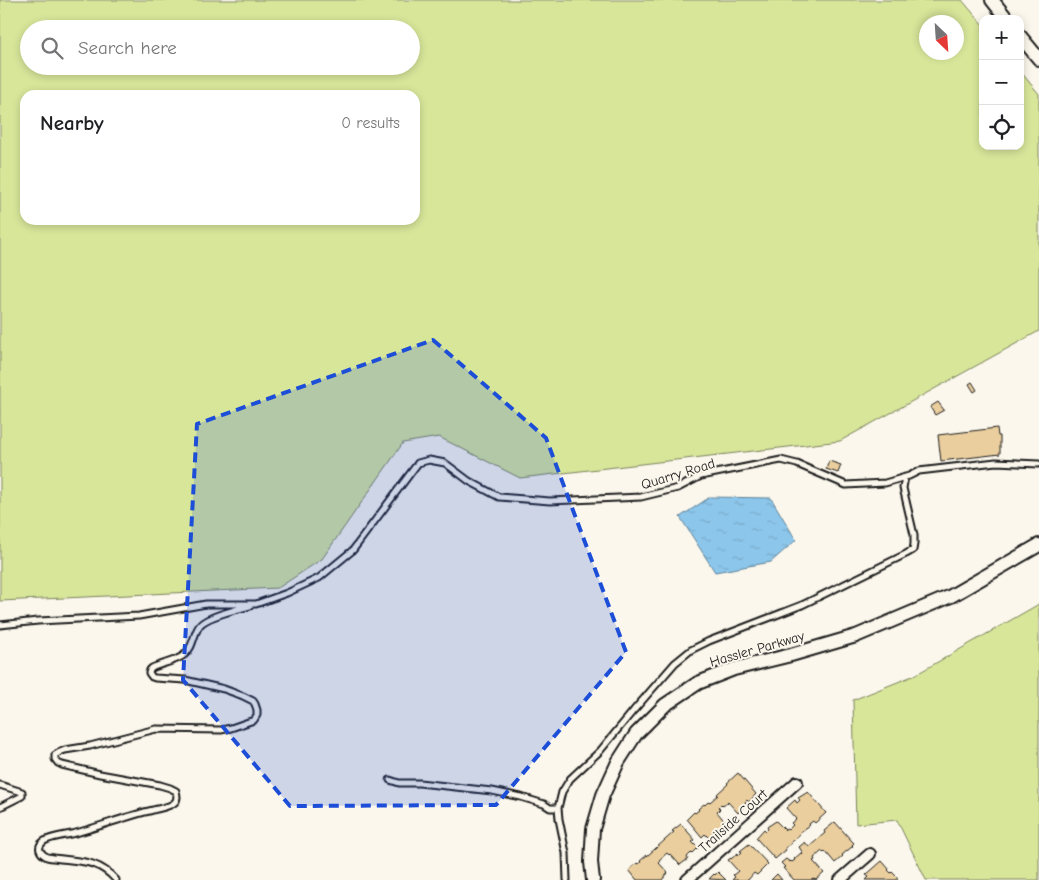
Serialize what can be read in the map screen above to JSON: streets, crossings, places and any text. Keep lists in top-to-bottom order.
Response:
{
  "streets": {
    "street": ["Hassler Parkway", "Trailside Court"],
    "lane": ["Quarry Road"]
  },
  "north": "bottom right",
  "page": {
    "map_buttons": ["+", "−"],
    "search": "Search here",
    "heading": ["Nearby", "0 results"]
  }
}
